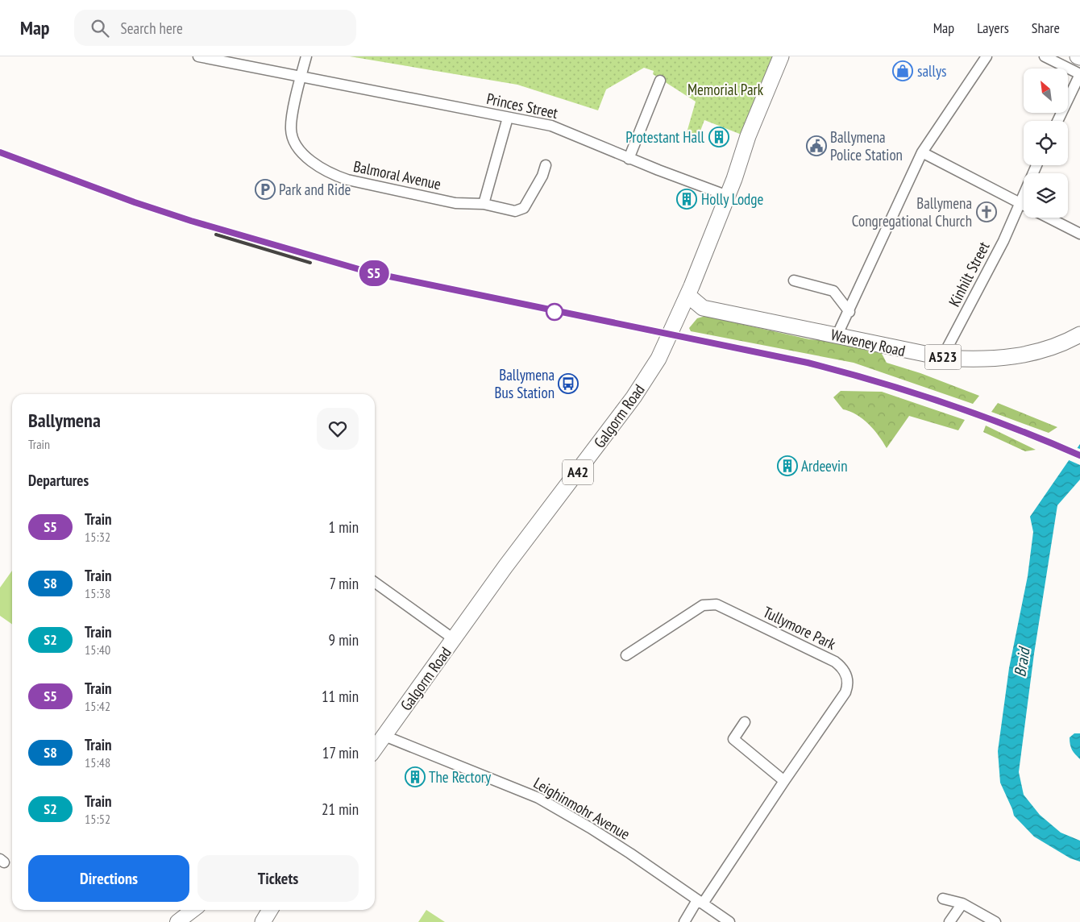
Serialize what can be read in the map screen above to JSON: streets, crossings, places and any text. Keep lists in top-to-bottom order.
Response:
{
  "streets": {
    "main road": [
      "Waveney Road",
      "A523",
      "Galgorm Road",
      "A42"
    ],
    "street": [
      "Princes Street",
      "Balmoral Avenue",
      "Kinhilt Street",
      "Tullymore Park",
      "Leighinmohr Avenue"
    ]
  },
  "crossings": [
    ["Princes Street", "Balmoral Avenue"],
    ["Princes Street", "Galgorm Road"],
    ["Kinhilt Street", "Waveney Road"],
    ["Waveney Road", "Galgorm Road"],
    ["Galgorm Road", "Leighinmohr Avenue"],
    ["Tullymore Park", "Leighinmohr Avenue"]
  ],
  "water": ["Braid"],
  "parks": ["Memorial Park"],
  "places": {
    "shop": ["sallys"],
    "building": [
      "Protestant Hall",
      "Holly Lodge",
      "Ardeevin",
      "The Rectory"
    ],
    "public building": ["Ballymena Police Station"],
    "parking": ["Park and Ride"],
    "church": ["Ballymena Congregational Church"],
    "bus stop": ["Ballymena Bus Station"]
  },
  "north": "top left",
  "page": {
    "header": "Map",
    "search": "Search here",
    "nav": ["Map", "Layers", "Share"],
    "on_map": "S5",
    "heading": [
      ["Ballymena", "Train"],
      "Departures"
    ],
    "list": [
      {
        "mark": "S5",
        "name": "Train",
        "note": "15:32",
        "value": "1 min"
      },
      {
        "mark": "S8",
        "name": "Train",
        "note": "15:38",
        "value": "7 min"
      },
      {
        "mark": "S2",
        "name": "Train",
        "note": "15:40",
        "value": "9 min"
      },
      {
        "mark": "S5",
        "name": "Train",
        "note": "15:42",
        "value": "11 min"
      },
      {
        "mark": "S8",
        "name": "Train",
        "note": "15:48",
        "value": "17 min"
      },
      {
        "mark": "S2",
        "name": "Train",
        "note": "15:52",
        "value": "21 min"
      }
    ],
    "buttons": ["Directions", "Tickets"]
  }
}
